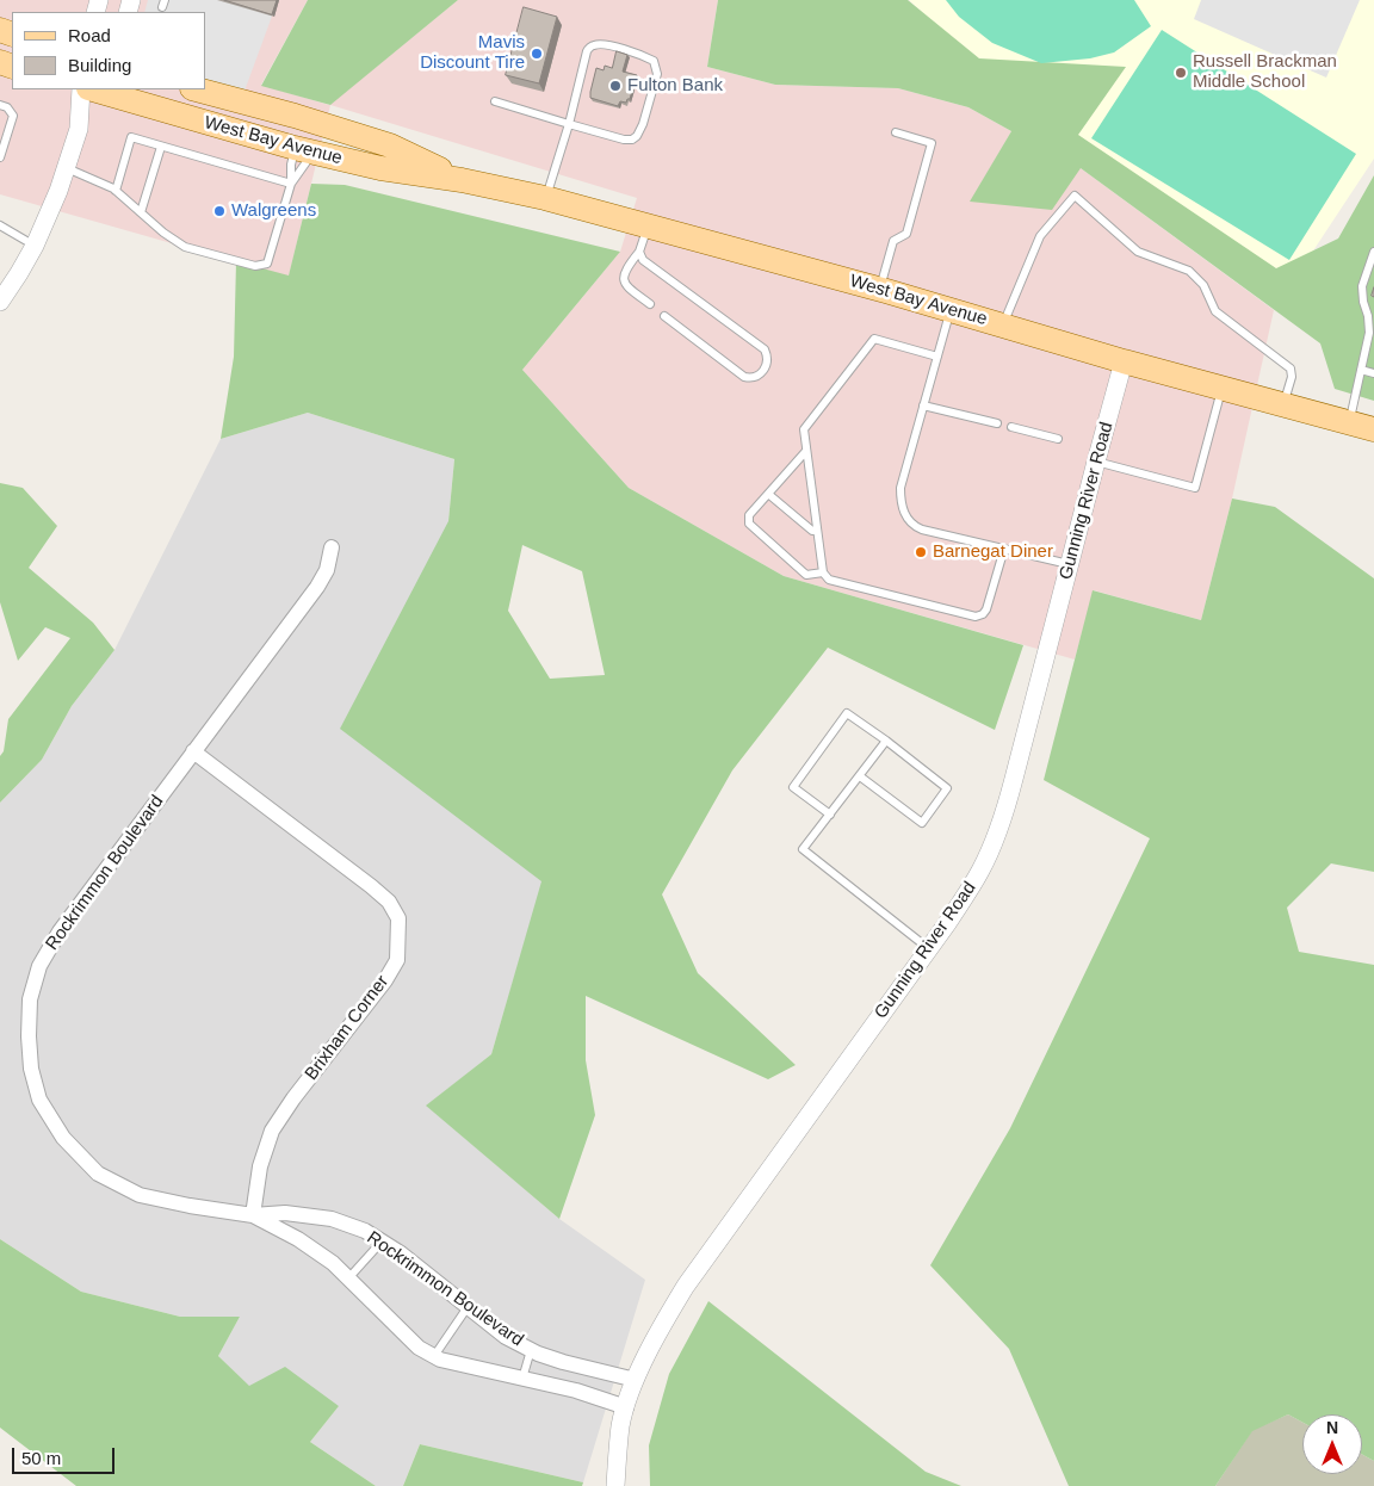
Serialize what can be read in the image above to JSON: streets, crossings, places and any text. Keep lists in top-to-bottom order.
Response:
{
  "streets": {
    "main road": ["West Bay Avenue"],
    "street": ["Gunning River Road", "Rockrimmon Boulevard", "Brixham Corner"]
  },
  "crossings": [
    ["West Bay Avenue", "Gunning River Road"],
    ["Gunning River Road", "Rockrimmon Boulevard"],
    ["Rockrimmon Boulevard", "Brixham Corner"]
  ],
  "places": [
    "Mavis Discount Tire",
    "Russell Brackman Middle School",
    "Fulton Bank",
    "Walgreens",
    "Barnegat Diner"
  ],
  "legend": ["Road", "Building"],
  "scale_bar": "50 m",
  "north": "top"
}
